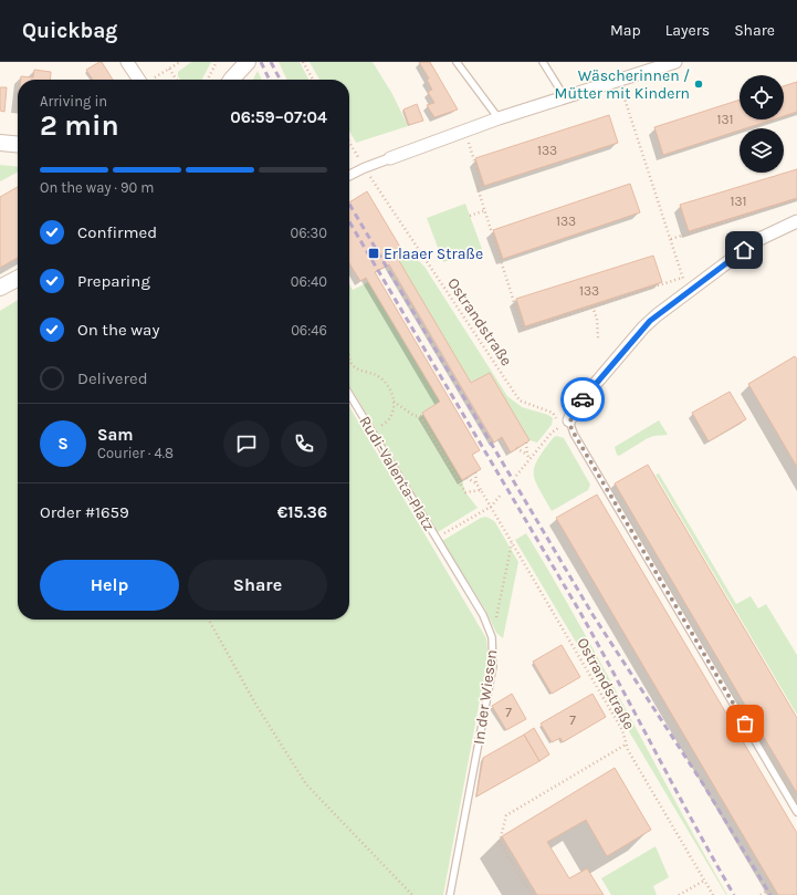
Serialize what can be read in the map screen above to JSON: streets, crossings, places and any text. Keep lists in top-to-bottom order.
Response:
{
  "streets": {
    "lane": ["Rudi-Valenta-Platz", "In der Wiesen"],
    "path": ["Ostrandstraße"]
  },
  "crossings": [
    ["Rudi-Valenta-Platz", "In der Wiesen"]
  ],
  "places": {
    "other": ["Wäscherinnen / Mütter mit Kindern"],
    "transit": ["Erlaaer Straße"]
  },
  "house_numbers": [
    "131",
    "133",
    "131",
    "133",
    "133",
    "7",
    "7"
  ],
  "page": {
    "header": "Quickbag",
    "nav": ["Map", "Layers", "Share"],
    "heading": ["2 min", "Arriving in", "06:59–07:04"],
    "panel": [
      "Sam",
      "Courier · 4.8",
      "Order #1659",
      "€15.36"
    ],
    "bar": "On the way · 90 m",
    "list": [
      ["Confirmed", "06:30"],
      ["Preparing", "06:40"],
      ["On the way", "06:46"],
      "Delivered"
    ],
    "round": "S",
    "buttons": ["Help", "Share"]
  }
}
